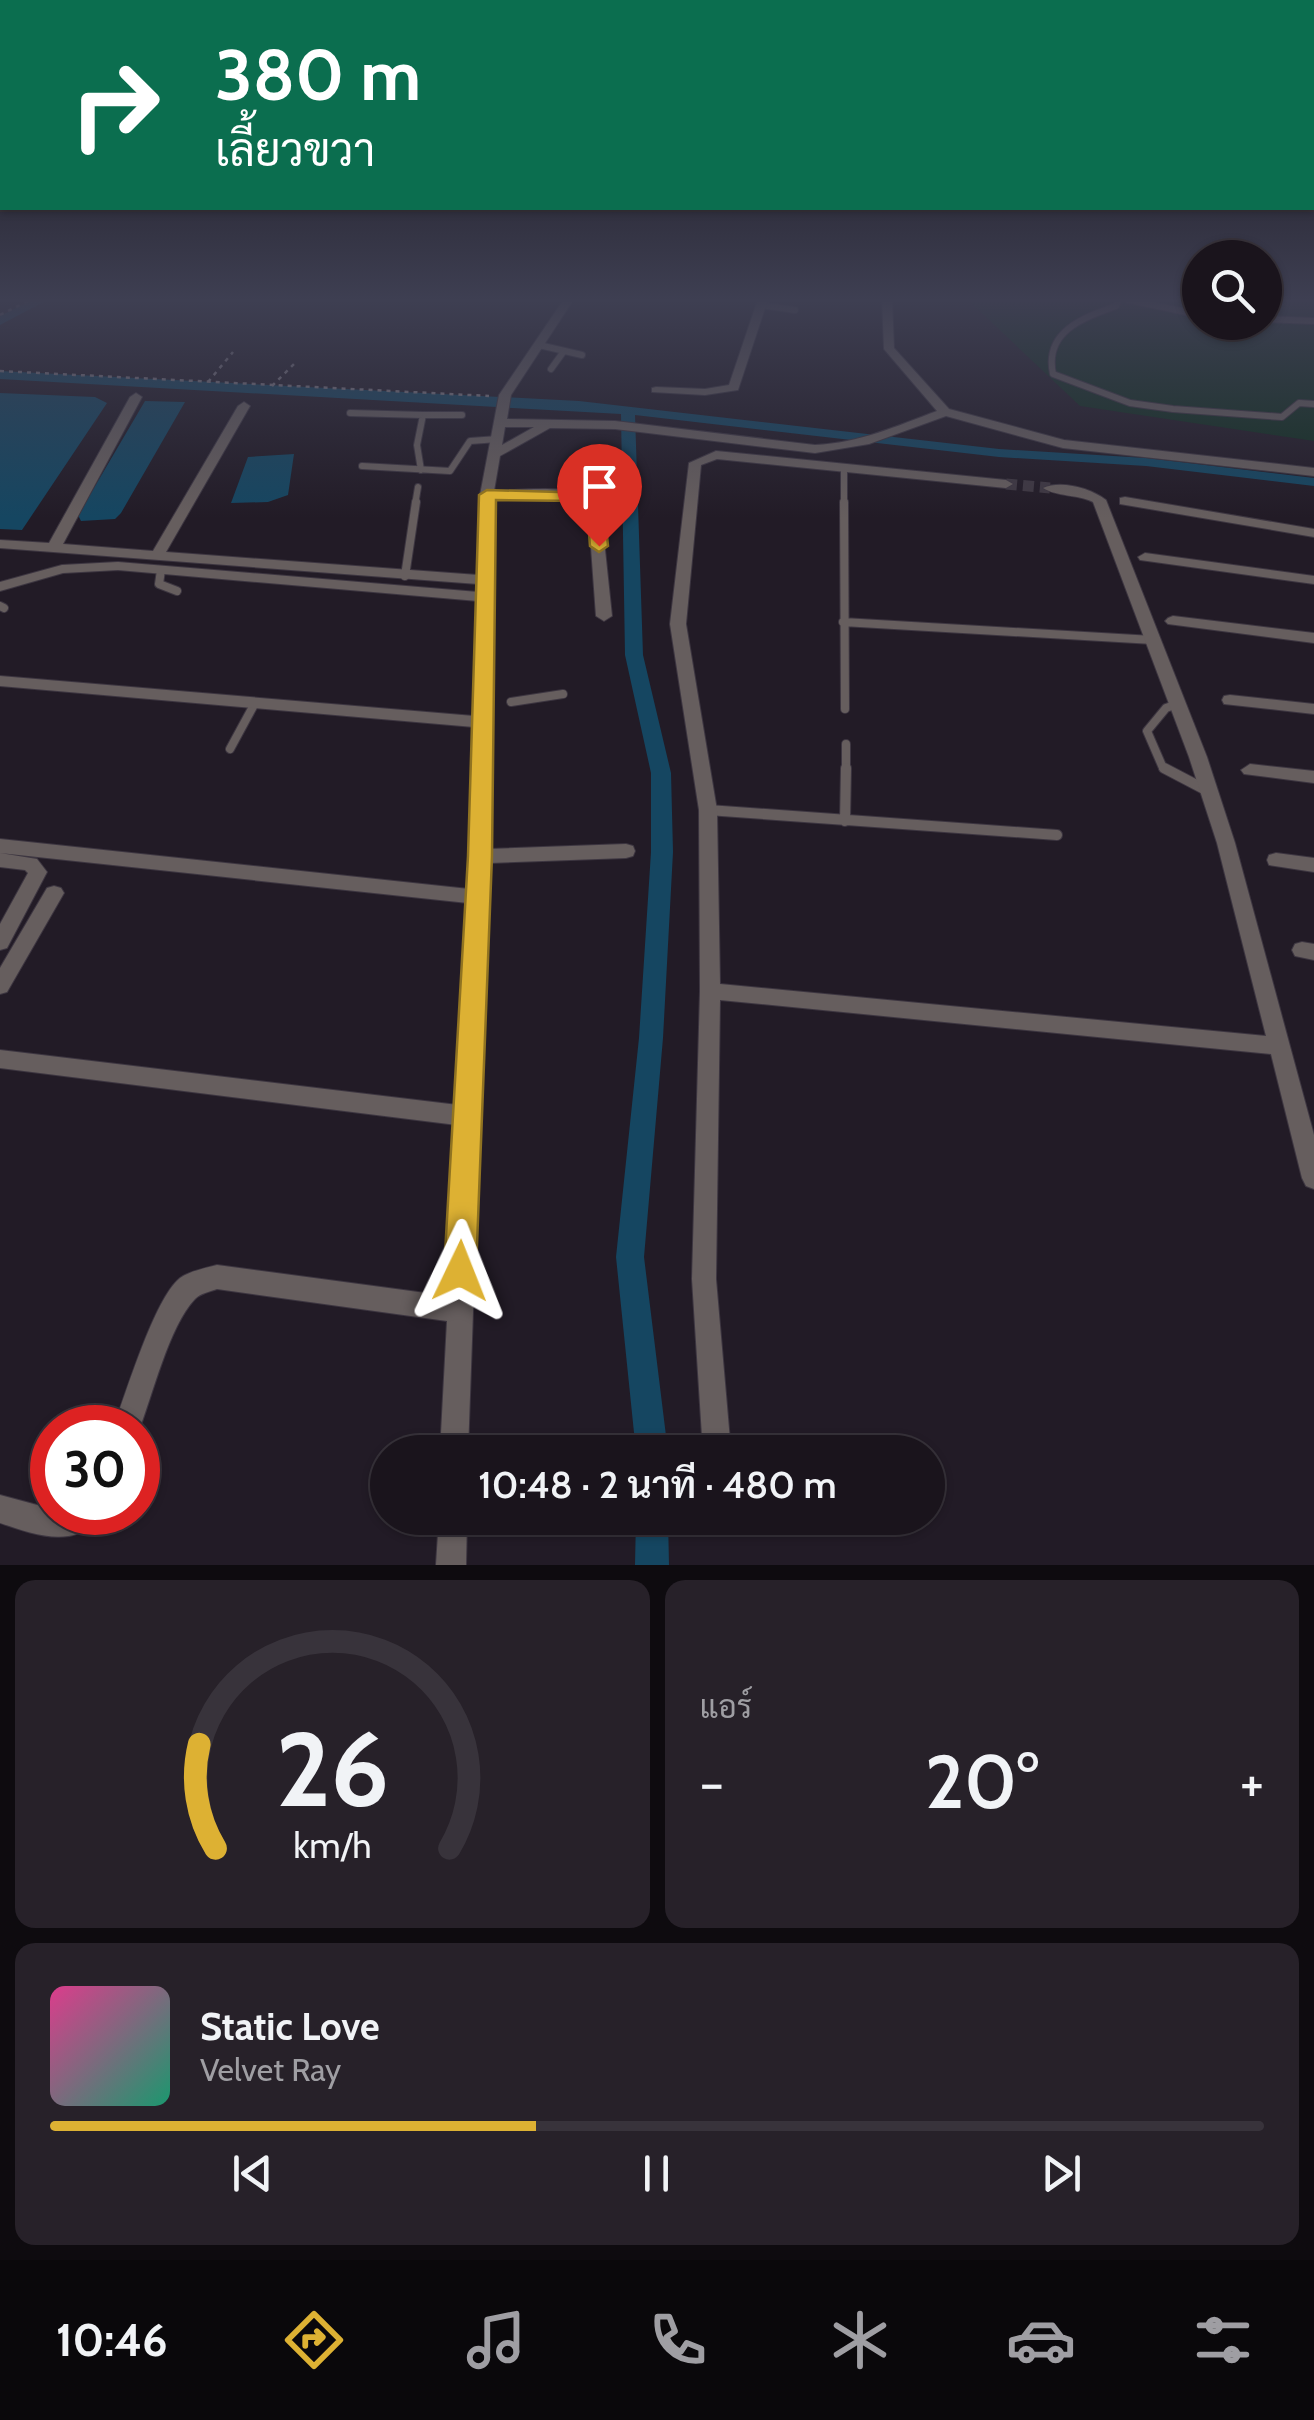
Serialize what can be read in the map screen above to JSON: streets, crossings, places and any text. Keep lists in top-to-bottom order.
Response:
{
  "page": {
    "turn": ["380 m", "เลี้ยวขวา"],
    "limit": "30",
    "trip": "10:48 · 2 นาที · 480 m",
    "tile": "แอร์",
    "heat": ["−", "20°", "+"],
    "song": ["Static Love", "Velvet Ray"],
    "tabs": "10:46",
    "gauge": ["26", "km/h"]
  }
}
